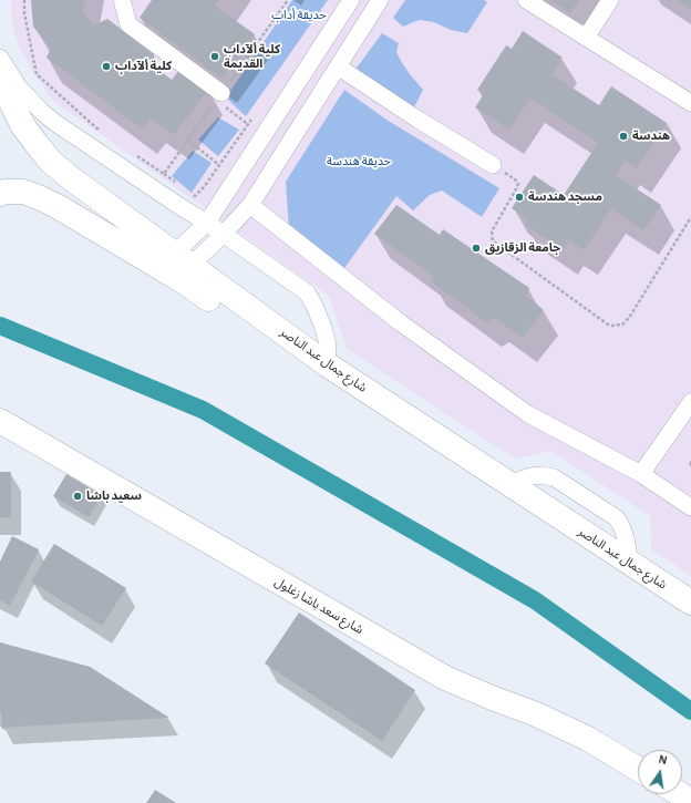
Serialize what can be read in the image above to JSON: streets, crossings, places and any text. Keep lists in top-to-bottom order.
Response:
{
  "streets": {
    "highway": ["شارع جمال عبد الناصر", "شارع سعد باشا زغلول"]
  },
  "parks": ["حديقة أداب", "حديقة هندسة"],
  "places": [
    "كلية ألآداب القديمة",
    "كلية ألآداب",
    "هندسة",
    "مسجد هندسة",
    "جامعة الزقازيق",
    "سعيد باشا"
  ],
  "north": "top"
}
